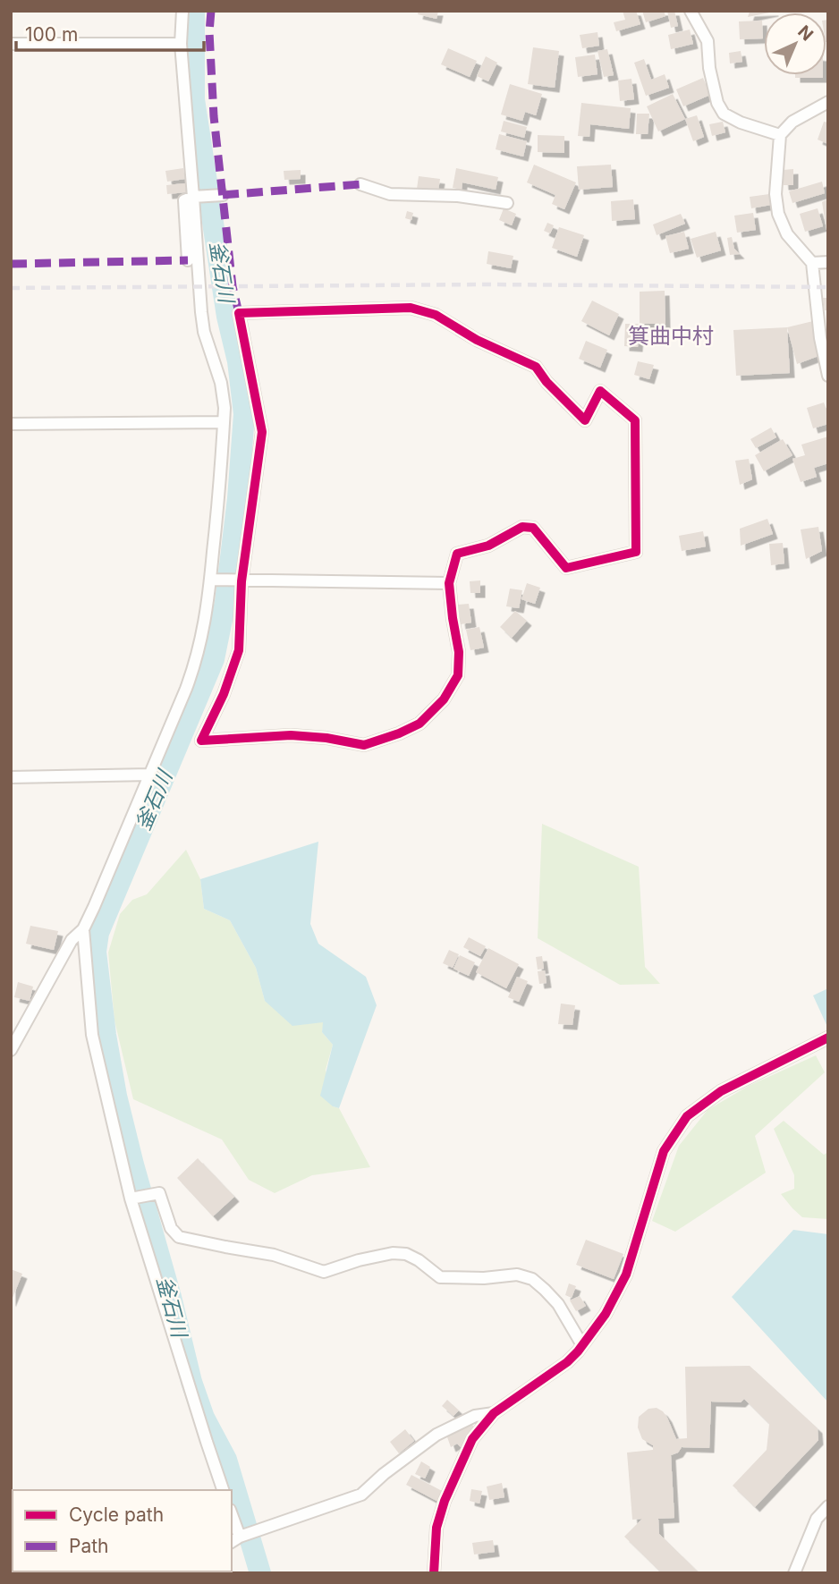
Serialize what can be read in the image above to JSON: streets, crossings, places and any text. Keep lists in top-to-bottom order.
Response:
{
  "districts": ["箕曲中村"],
  "water": ["釜石川"],
  "legend": ["Cycle path", "Path"],
  "scale_bar": "100 m",
  "north": "top right"
}
